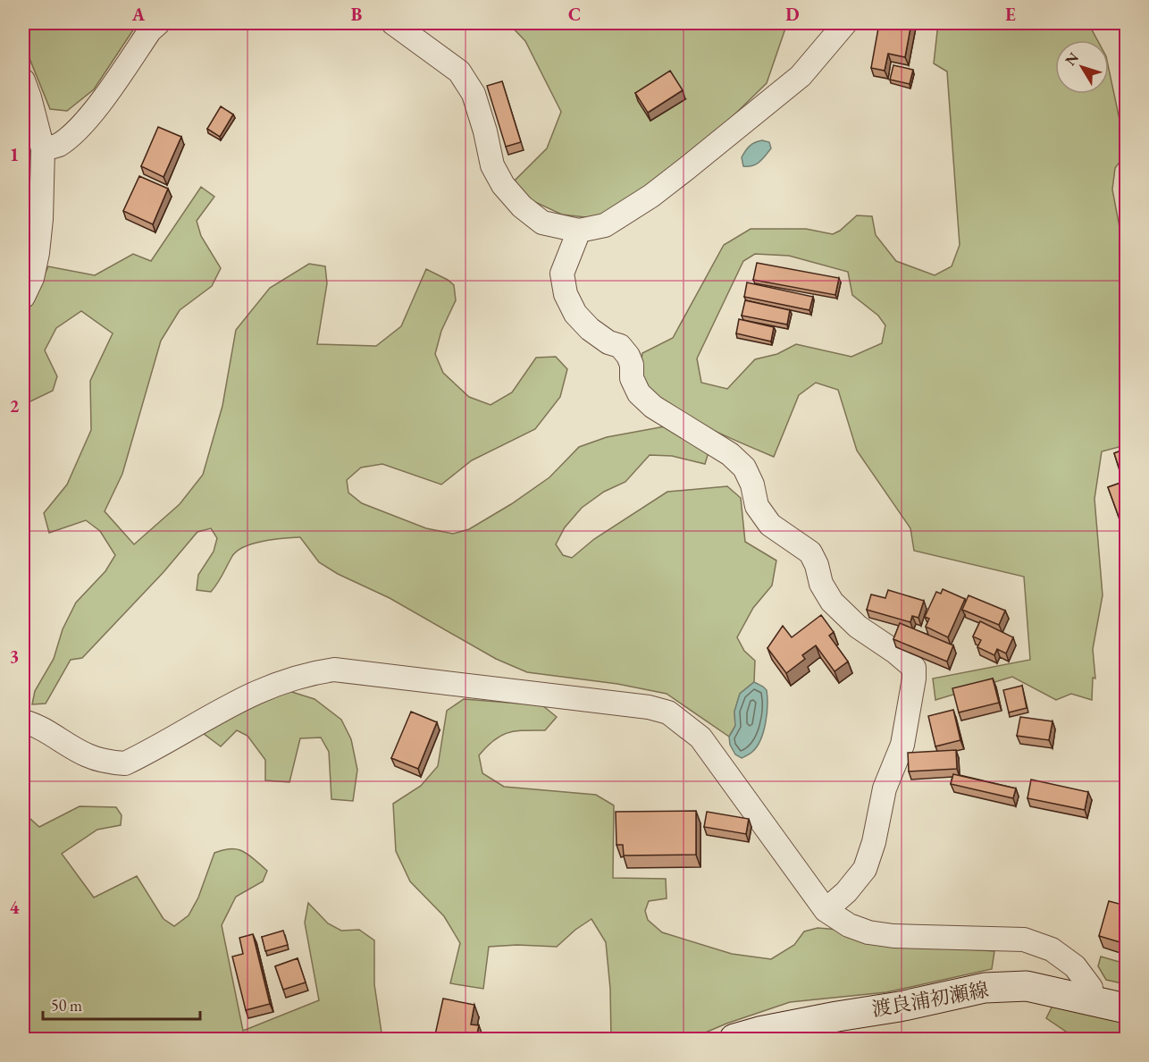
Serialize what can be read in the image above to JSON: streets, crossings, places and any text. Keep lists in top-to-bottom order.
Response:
{
  "streets": {
    "main road": ["渡良浦初瀬線"]
  },
  "scale_bar": "50 m",
  "north": "top left",
  "grid": {
    "columns": [
      "A",
      "B",
      "C",
      "D",
      "E"
    ],
    "rows": [
      "1",
      "2",
      "3",
      "4"
    ]
  }
}
